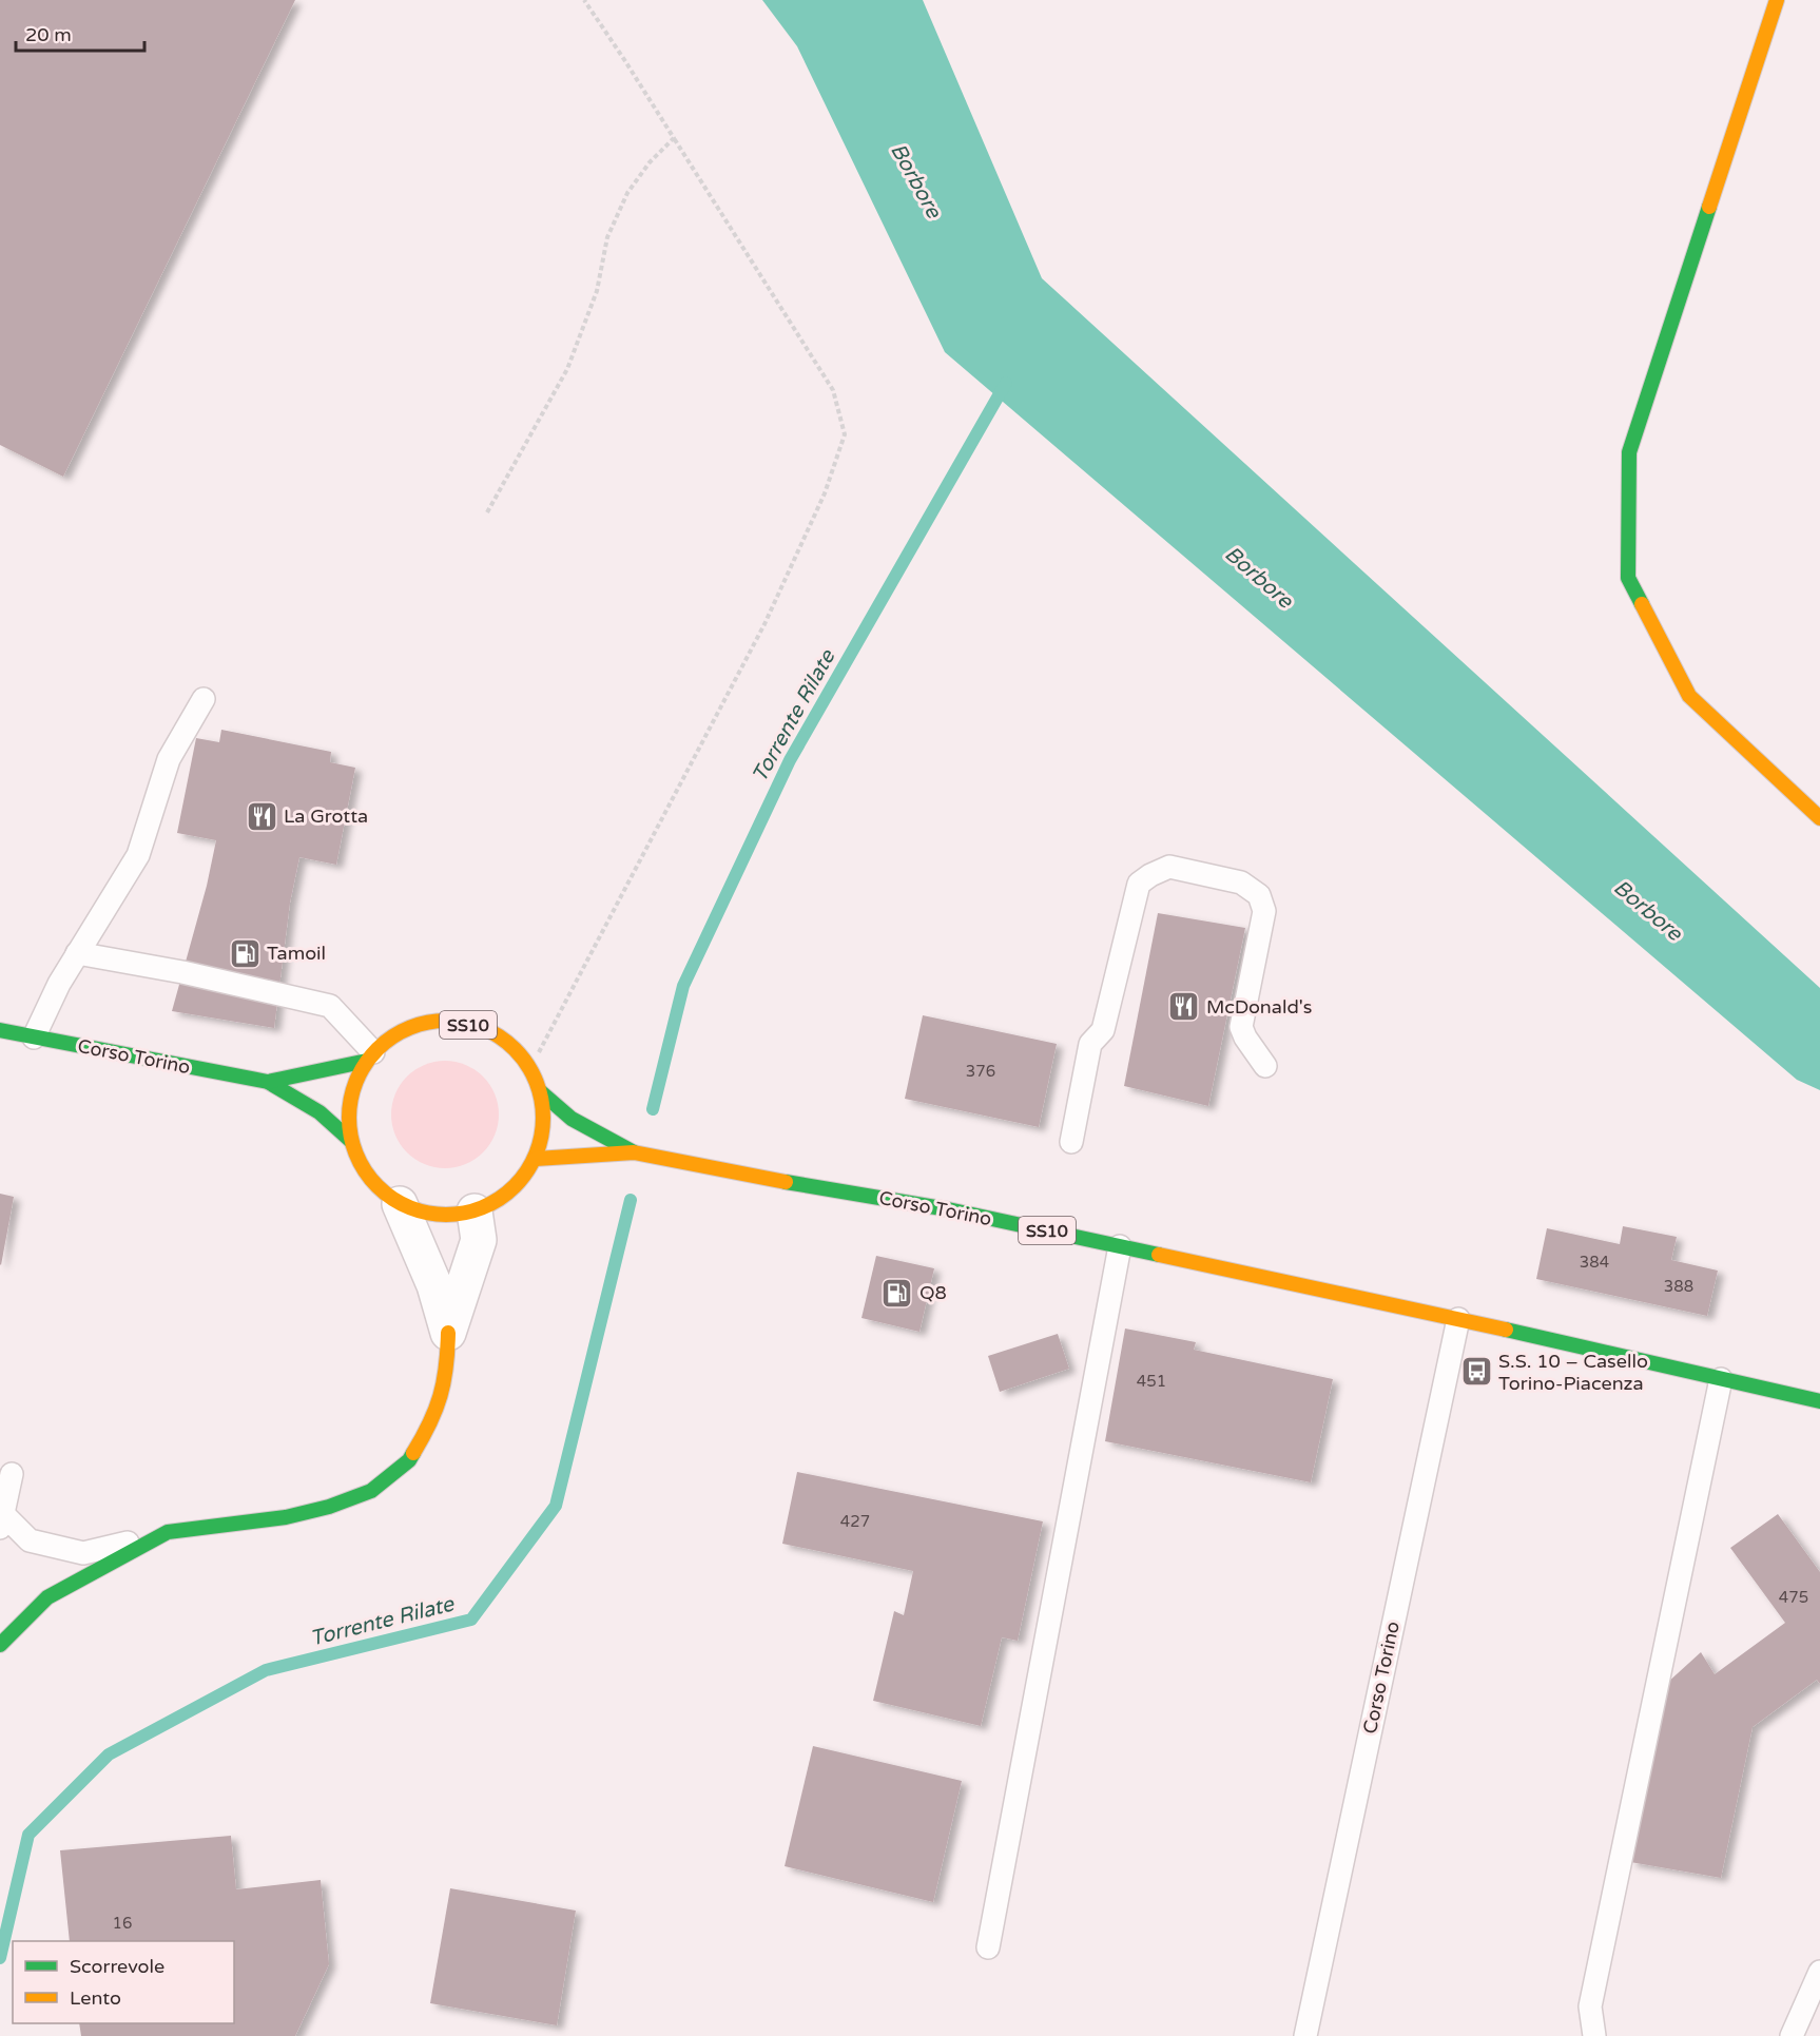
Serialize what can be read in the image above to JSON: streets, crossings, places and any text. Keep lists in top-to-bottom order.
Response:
{
  "streets": {
    "main road": ["SS10", "Corso Torino"]
  },
  "water": ["Borbore", "Torrente Rilate"],
  "places": {
    "restaurant": ["La Grotta", "McDonald's"],
    "fuel station": ["Tamoil", "Q8"],
    "bus stop": ["S.S. 10 – Casello Torino-Piacenza"]
  },
  "house_numbers": [
    "376",
    "384",
    "388",
    "451",
    "427",
    "475",
    "16"
  ],
  "legend": ["Scorrevole", "Lento"],
  "scale_bar": "20 m"
}
